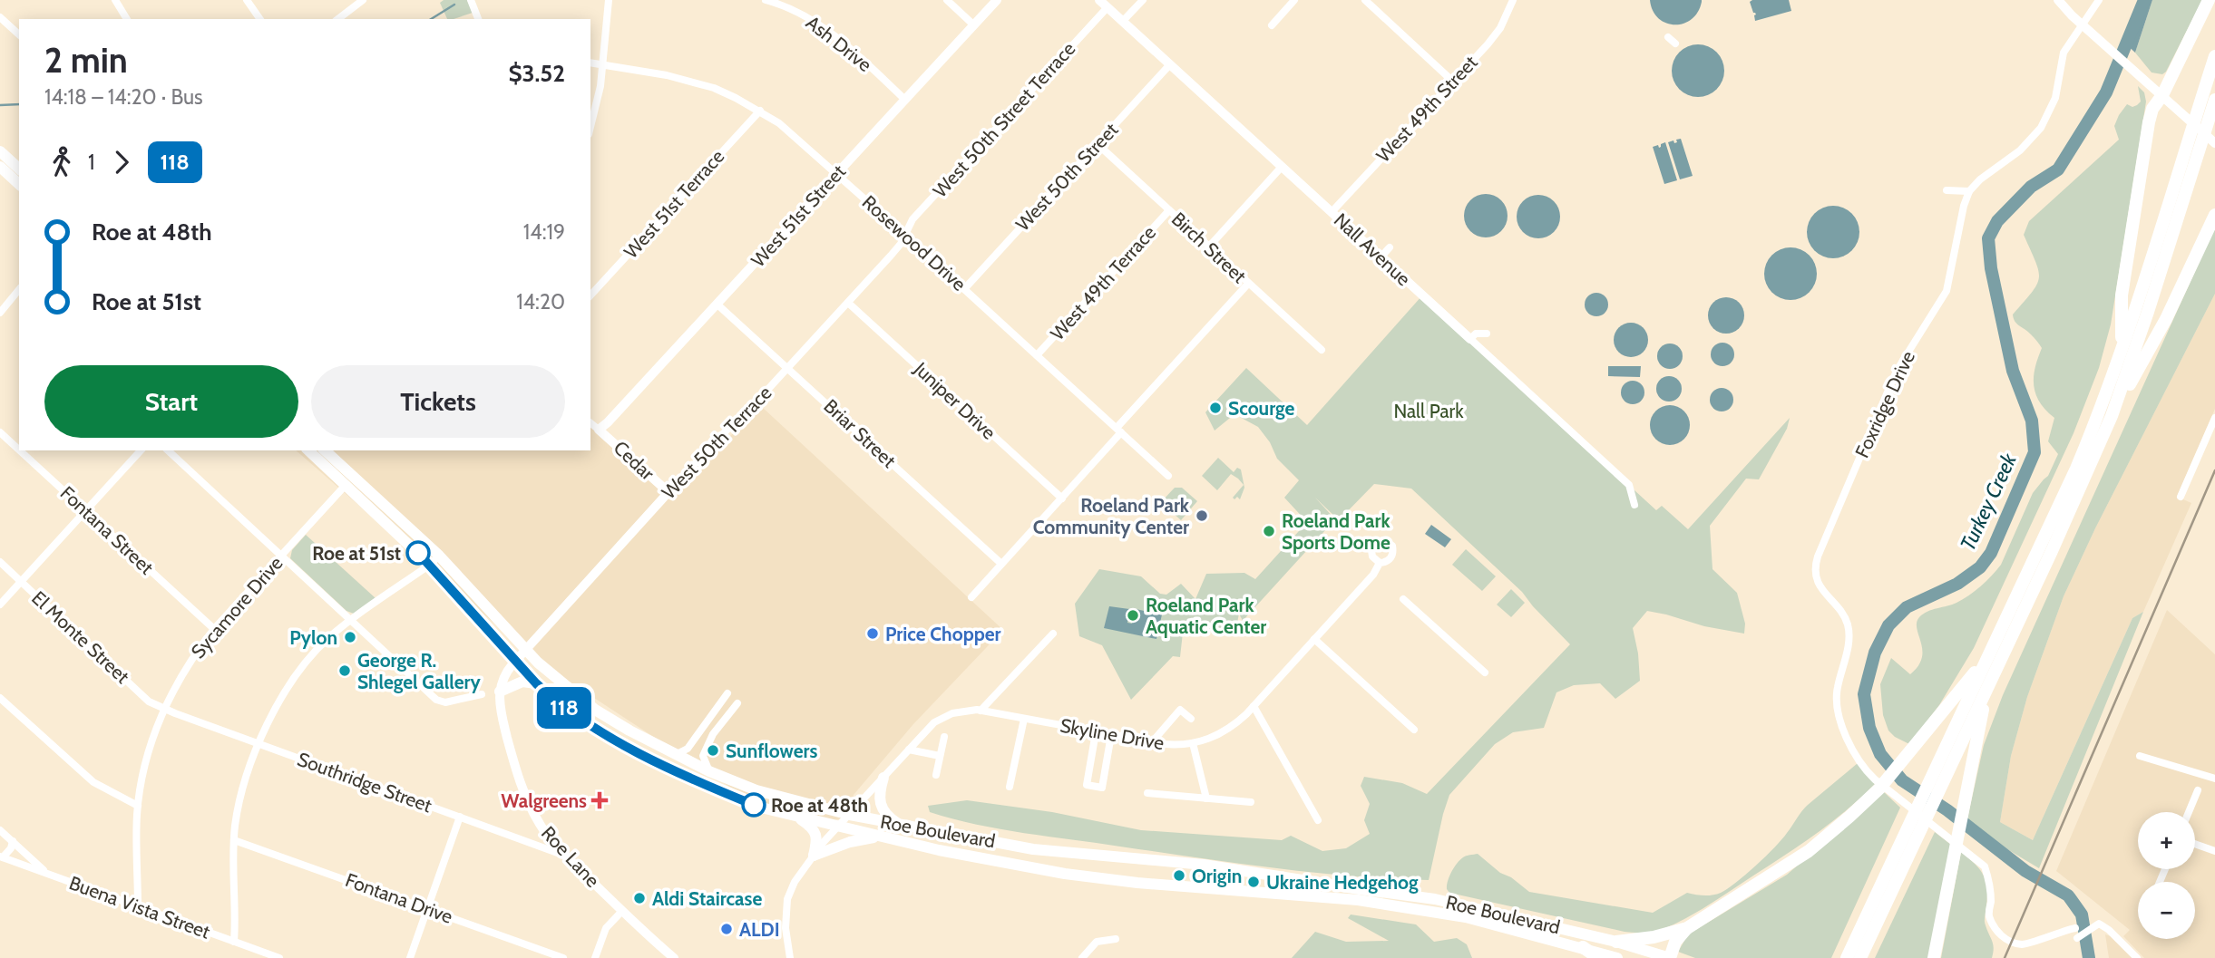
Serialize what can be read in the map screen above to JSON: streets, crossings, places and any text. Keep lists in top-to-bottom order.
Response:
{
  "streets": {
    "main road": ["Roe Boulevard"],
    "street": [
      "Ash Drive",
      "West 49th Street",
      "West 50th Street Terrace",
      "West 50th Street",
      "West 51st Terrace",
      "West 51st Street",
      "Rosewood Drive",
      "Birch Street",
      "Nall Avenue",
      "West 49th Terrace",
      "Juniper Drive",
      "Foxridge Drive",
      "Briar Street",
      "West 50th Terrace",
      "Cedar",
      "Fontana Street",
      "Sycamore Drive",
      "El Monte Street",
      "Skyline Drive",
      "Southridge Street",
      "Roe Lane",
      "Fontana Drive",
      "Buena Vista Street"
    ]
  },
  "crossings": [
    ["Ash Drive", "West 51st Street"],
    ["West 49th Street", "Nall Avenue"],
    ["West 50th Street Terrace", "Rosewood Drive"],
    ["West 50th Street Terrace", "Nall Avenue"],
    ["West 50th Street Terrace", "West 50th Terrace"],
    ["West 50th Street", "Rosewood Drive"],
    ["West 50th Street", "Birch Street"],
    ["West 50th Street", "Nall Avenue"],
    ["West 51st Terrace", "Rosewood Drive"],
    ["West 51st Street", "Rosewood Drive"],
    ["West 51st Street", "Briar Street"],
    ["West 51st Street", "Cedar"],
    ["Rosewood Drive", "West 49th Terrace"],
    ["Rosewood Drive", "West 50th Terrace"],
    ["Birch Street", "West 49th Terrace"],
    ["Juniper Drive", "West 50th Terrace"],
    ["Briar Street", "West 50th Terrace"],
    ["West 50th Terrace", "Cedar"],
    ["West 50th Terrace", "Roe Boulevard"],
    ["Fontana Street", "Sycamore Drive"],
    ["Sycamore Drive", "El Monte Street"],
    ["Sycamore Drive", "Southridge Street"],
    ["Sycamore Drive", "Roe Boulevard"],
    ["Sycamore Drive", "Buena Vista Street"],
    ["El Monte Street", "Southridge Street"],
    ["Skyline Drive", "Roe Boulevard"],
    ["Southridge Street", "Roe Lane"]
  ],
  "water": ["Turkey Creek"],
  "parks": ["Nall Park"],
  "places": {
    "other": [
      "Scourge",
      "Roeland Park Community Center",
      "Roeland Park Sports Dome",
      "Roe at 51st",
      "Roeland Park Aquatic Center",
      "Price Chopper",
      "Pylon",
      "George R. Shlegel Gallery",
      "Sunflowers",
      "Roe at 48th",
      "Origin",
      "Ukraine Hedgehog",
      "Aldi Staircase",
      "ALDI"
    ],
    "health": ["Walgreens"]
  },
  "lines": ["bus line 118"],
  "page": {
    "on_map": "118",
    "heading": ["2 min", "14:18 – 14:20 · Bus", "$3.52"],
    "legs": ["1", "118"],
    "list": [
      {
        "name": "Roe at 48th",
        "value": "14:19"
      },
      {
        "name": "Roe at 51st",
        "value": "14:20"
      }
    ],
    "buttons": ["Start", "Tickets"],
    "map_buttons": ["+", "−"]
  }
}
